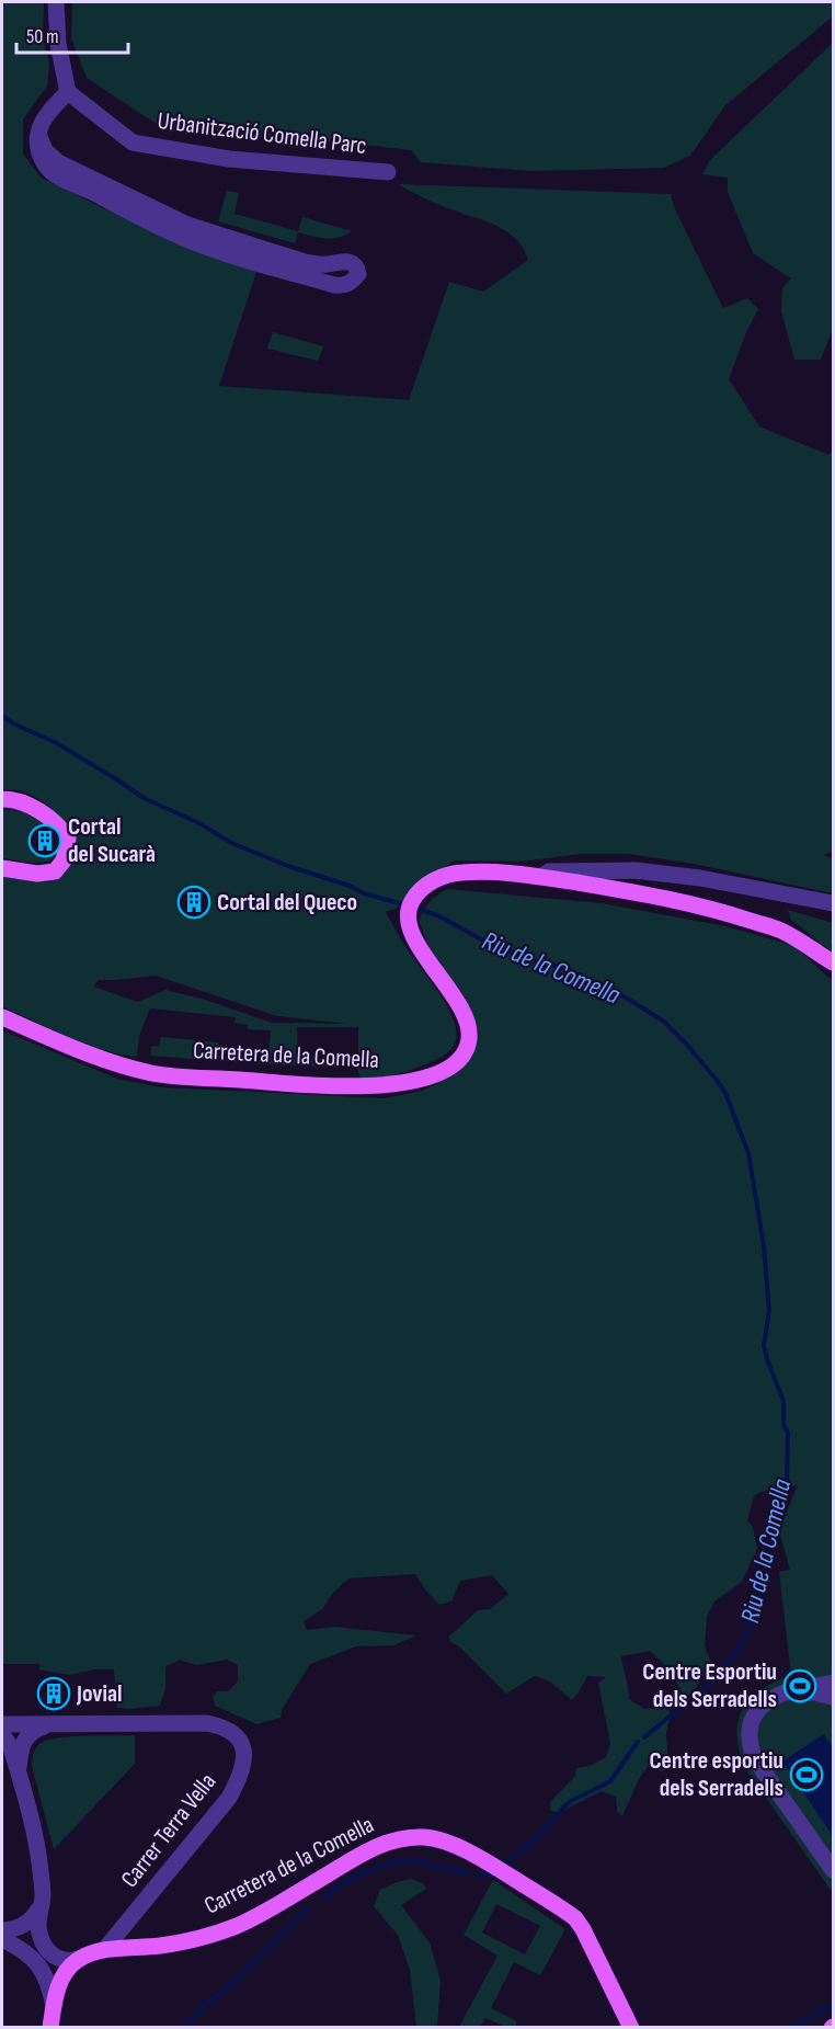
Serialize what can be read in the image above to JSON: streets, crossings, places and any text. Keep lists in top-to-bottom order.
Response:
{
  "streets": {
    "main road": ["Carretera de la Comella"],
    "street": ["Urbanització Comella Parc", "Carrer Terra Vella"]
  },
  "crossings": [
    ["Carretera de la Comella", "Carrer Terra Vella"]
  ],
  "water": ["Riu de la Comella"],
  "places": {
    "building": ["Cortal del Sucarà", "Cortal del Queco", "Jovial"],
    "sports": ["Centre Esportiu dels Serradells", "Centre esportiu dels Serradells"]
  },
  "scale_bar": "50 m"
}
